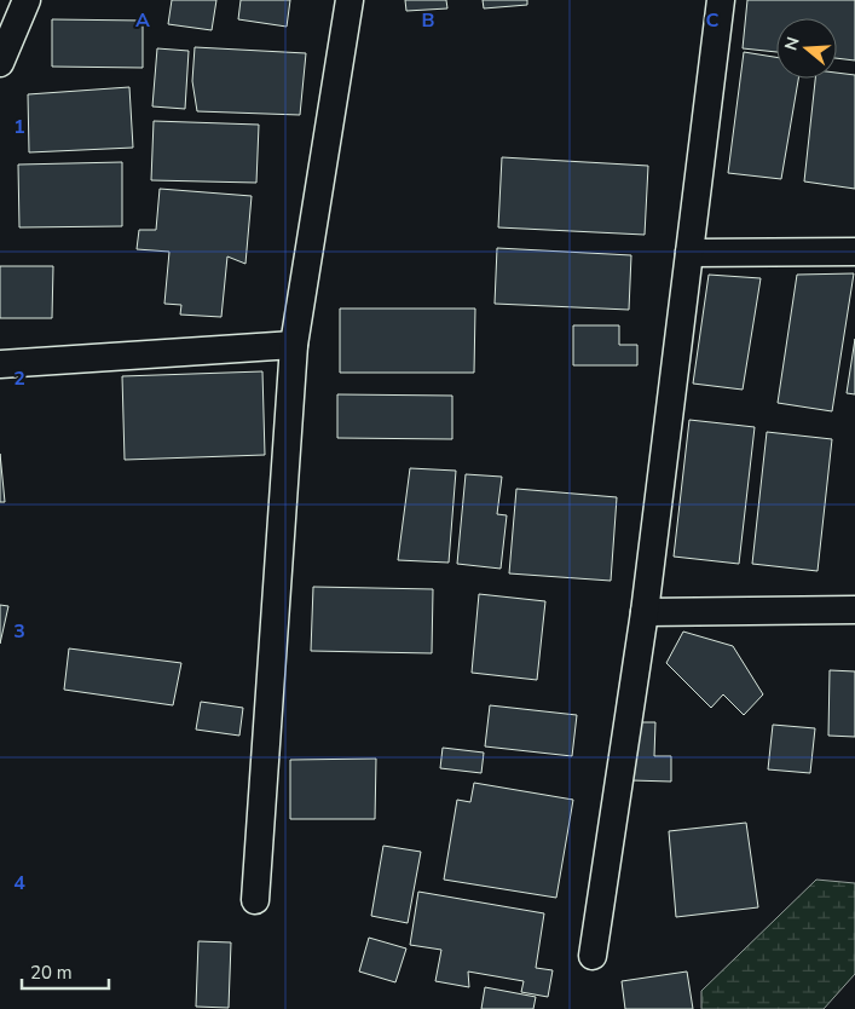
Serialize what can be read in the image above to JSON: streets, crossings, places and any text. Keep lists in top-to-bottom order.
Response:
{
  "scale_bar": "20 m",
  "north": "left",
  "grid": {
    "columns": ["A", "B", "C"],
    "rows": [
      "1",
      "2",
      "3",
      "4"
    ]
  }
}
